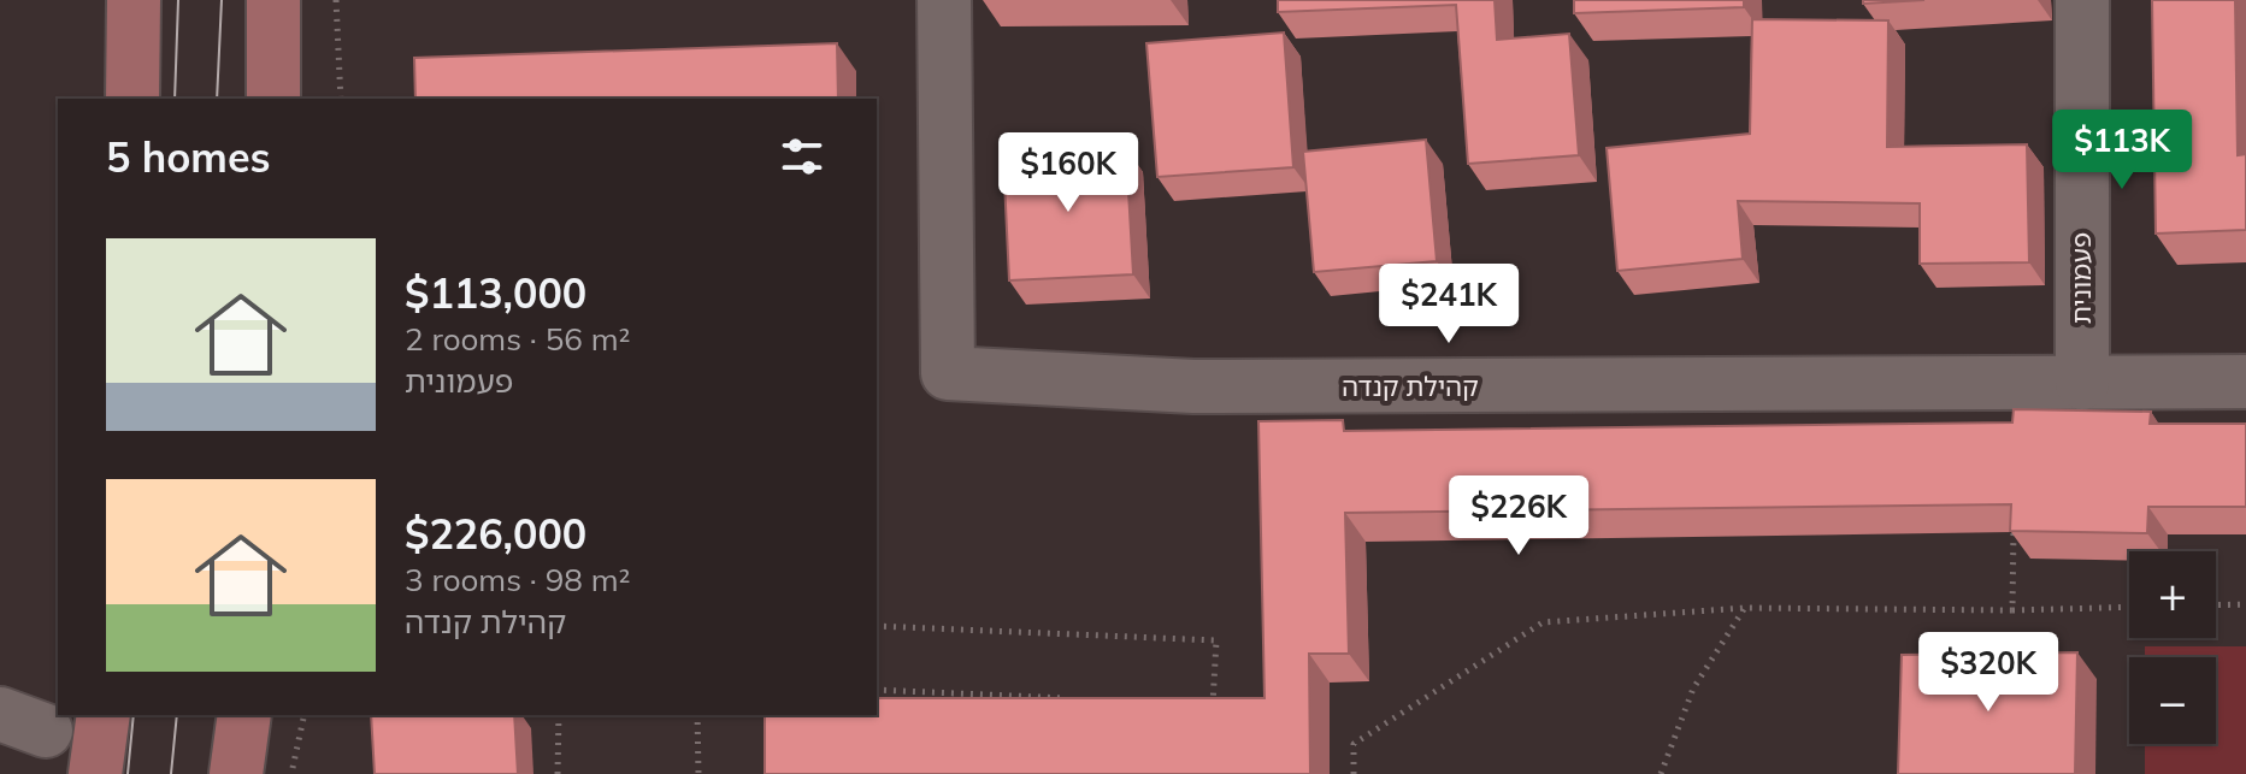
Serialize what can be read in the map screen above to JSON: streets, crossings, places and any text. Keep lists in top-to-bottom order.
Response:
{
  "streets": {
    "street": ["פעמונית", "קהילת קנדה"]
  },
  "crossings": [
    ["פעמונית", "קהילת קנדה"]
  ],
  "page": {
    "heading": "5 homes",
    "price": [
      "$113K",
      "$160K",
      "$241K",
      "$226K",
      "$320K"
    ],
    "list": [
      {
        "name": "$113,000",
        "note": "2 rooms · 56 m² · פעמונית"
      },
      {
        "name": "$226,000",
        "note": "3 rooms · 98 m² · קהילת קנדה"
      }
    ],
    "map_buttons": ["+", "−"]
  }
}
